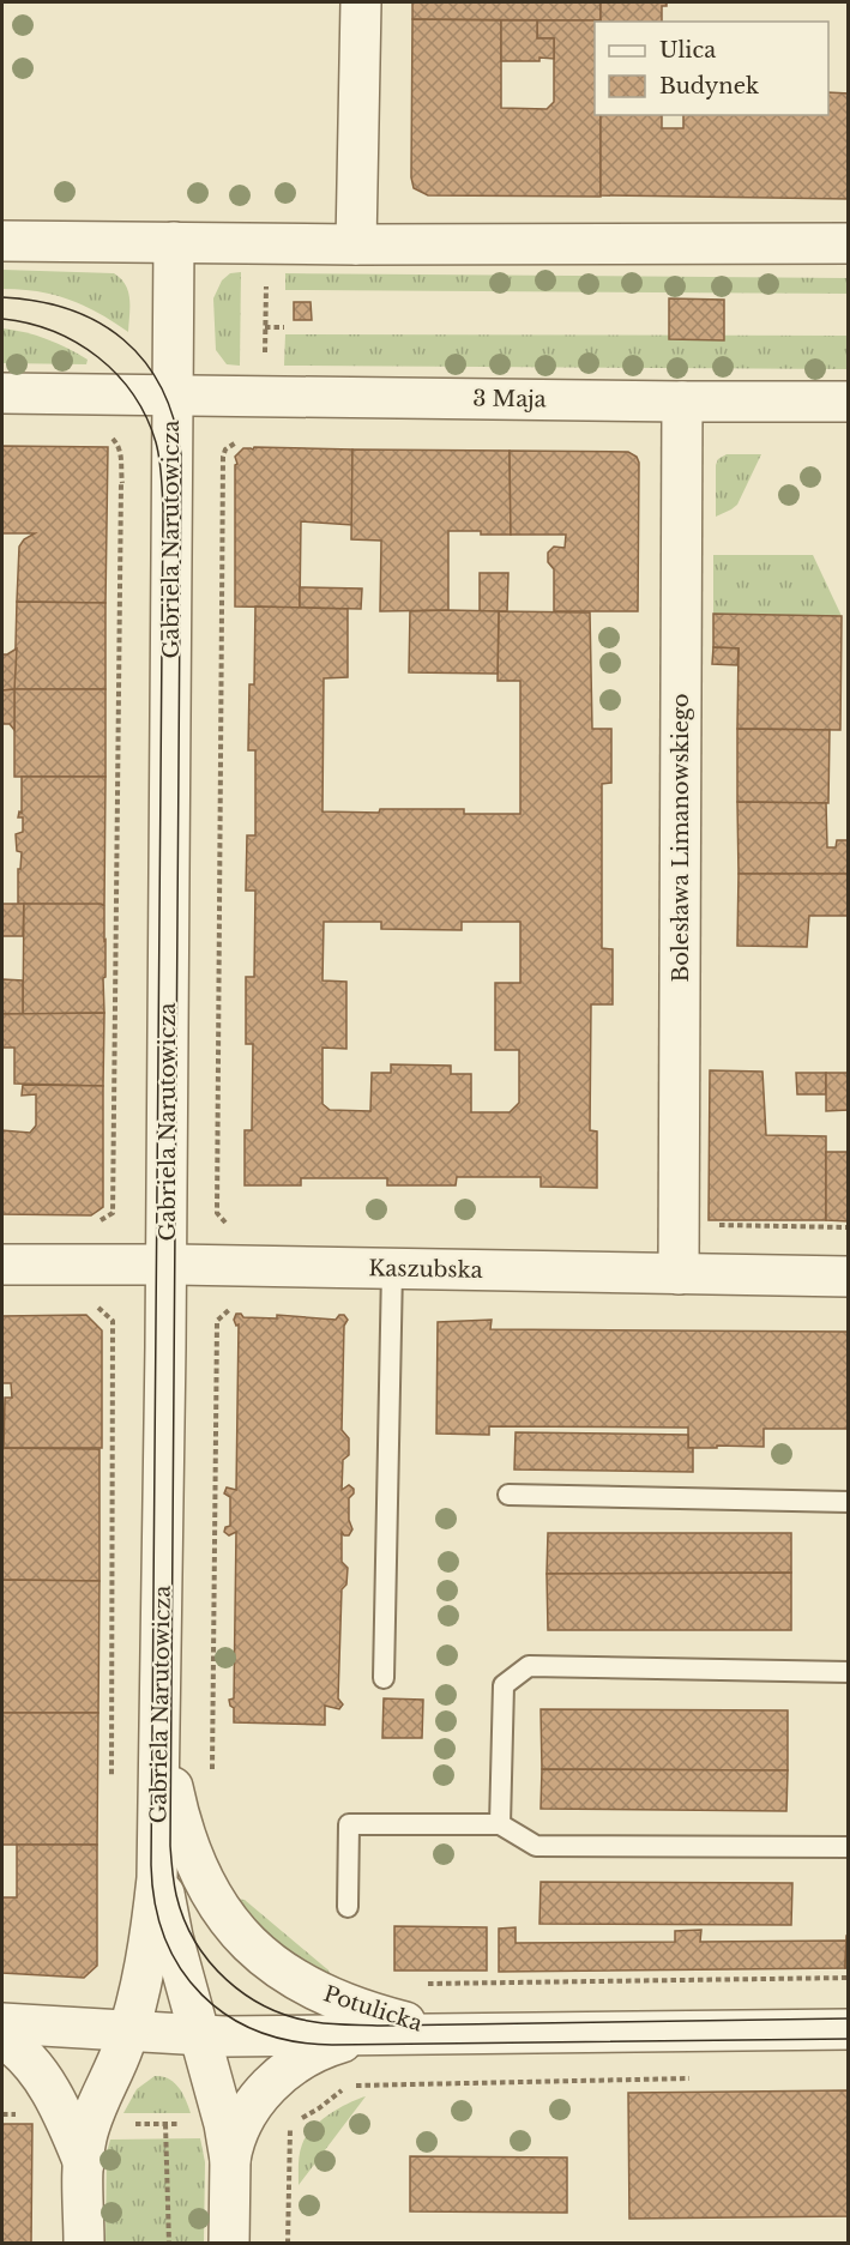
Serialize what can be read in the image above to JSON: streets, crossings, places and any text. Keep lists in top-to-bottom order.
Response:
{
  "streets": {
    "street": [
      "3 Maja",
      "Gabriela Narutowicza",
      "Bolesława Limanowskiego",
      "Kaszubska",
      "Potulicka"
    ]
  },
  "crossings": [
    ["3 Maja", "Gabriela Narutowicza"],
    ["3 Maja", "Bolesława Limanowskiego"],
    ["Gabriela Narutowicza", "Kaszubska"],
    ["Gabriela Narutowicza", "Potulicka"],
    ["Bolesława Limanowskiego", "Kaszubska"]
  ],
  "legend": ["Ulica", "Budynek"]
}
